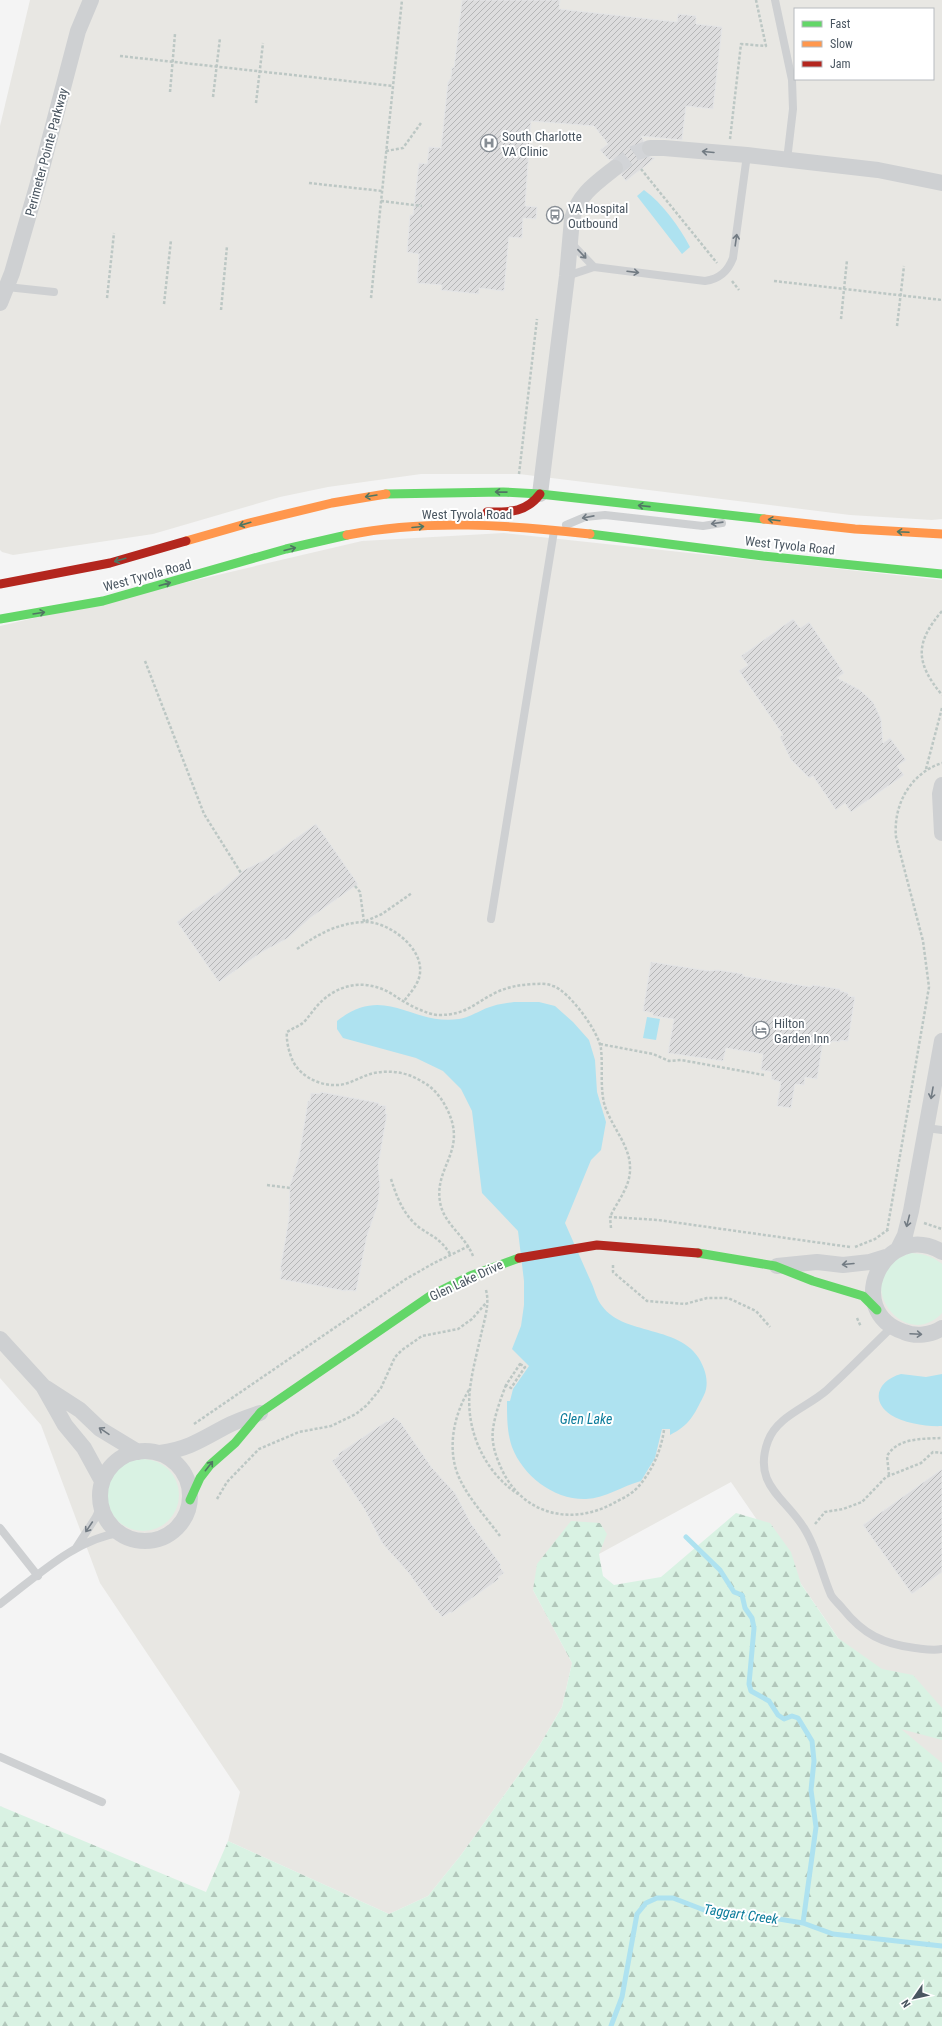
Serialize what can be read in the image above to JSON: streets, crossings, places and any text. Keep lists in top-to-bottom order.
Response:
{
  "streets": {
    "main road": ["West Tyvola Road", "Glen Lake Drive"],
    "street": ["Perimeter Pointe Parkway"]
  },
  "water": ["Glen Lake", "Taggart Creek"],
  "places": {
    "hospital": ["South Charlotte VA Clinic"],
    "bus stop": ["VA Hospital Outbound"],
    "hotel": ["Hilton Garden Inn"]
  },
  "legend": ["Fast", "Slow", "Jam"],
  "north": "bottom left"
}
